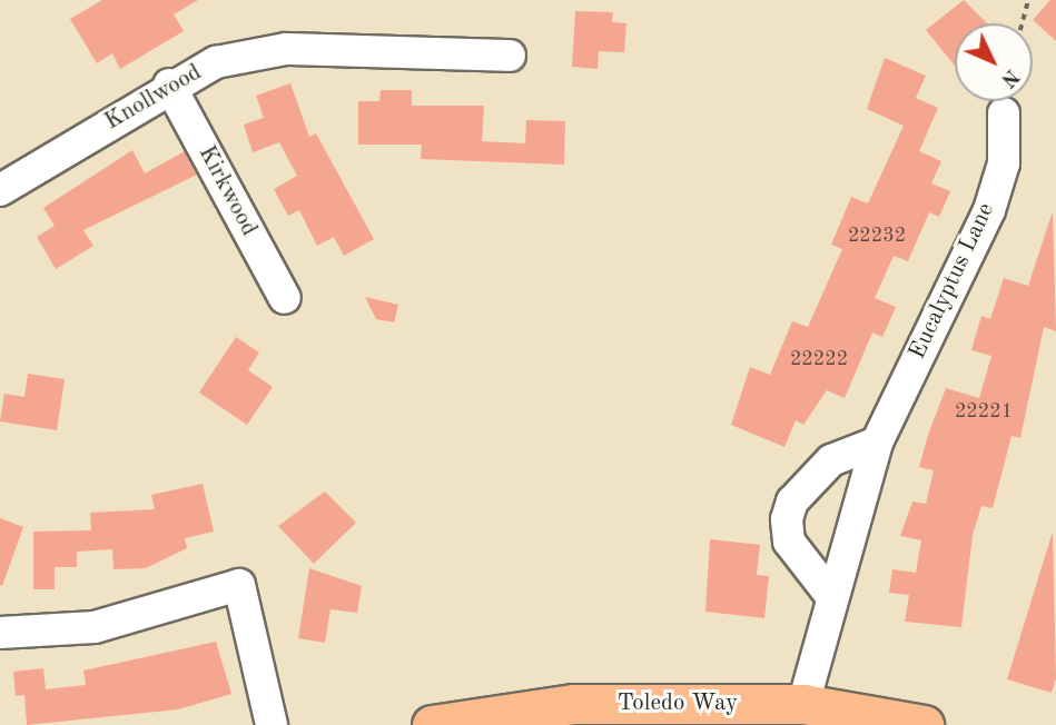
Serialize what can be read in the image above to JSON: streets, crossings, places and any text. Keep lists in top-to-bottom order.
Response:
{
  "streets": {
    "main road": ["Toledo Way"],
    "street": ["Knollwood", "Kirkwood", "Eucalyptus Lane"]
  },
  "crossings": [
    ["Knollwood", "Kirkwood"],
    ["Eucalyptus Lane", "Toledo Way"]
  ],
  "house_numbers": ["22232", "22222", "22221"],
  "north": "bottom right"
}
